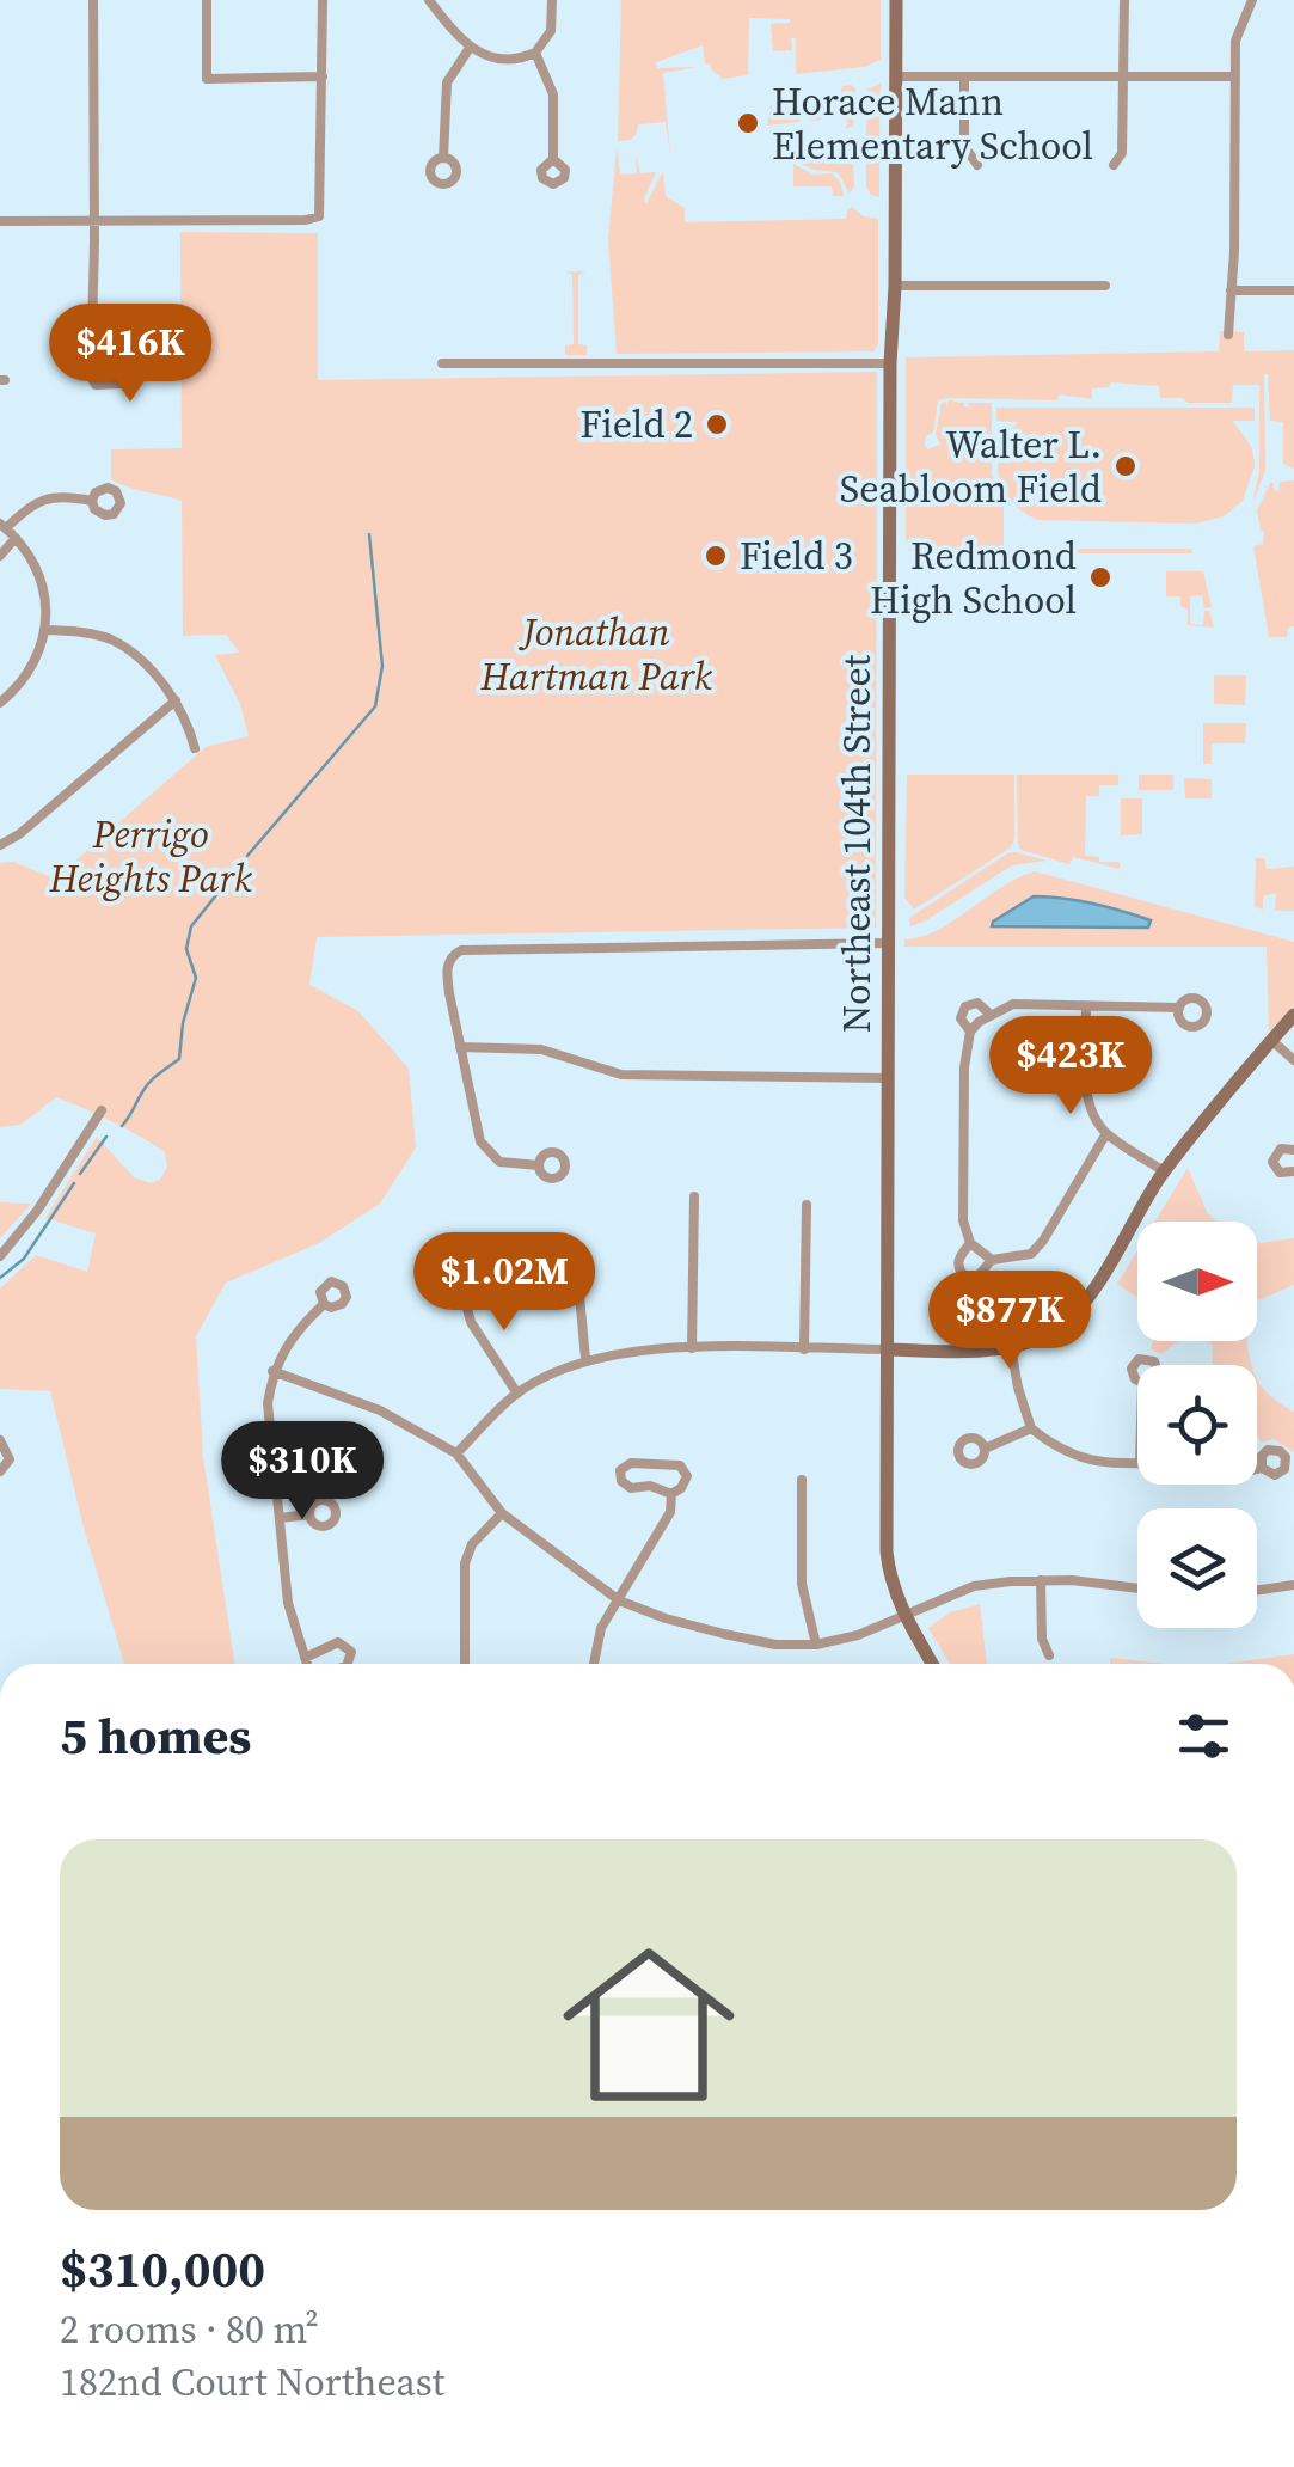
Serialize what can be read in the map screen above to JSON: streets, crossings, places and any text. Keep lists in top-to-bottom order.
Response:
{
  "streets": {
    "street": ["Northeast 104th Street"]
  },
  "parks": ["Jonathan Hartman Park", "Perrigo Heights Park"],
  "places": [
    "Horace Mann Elementary School",
    "Field 2",
    "Walter L. Seabloom Field",
    "Field 3",
    "Redmond High School"
  ],
  "north": "right",
  "page": {
    "price": [
      "$416K",
      "$423K",
      "$1.02M",
      "$877K",
      "$310K"
    ],
    "heading": "5 homes",
    "list": [
      {
        "name": "$310,000",
        "note": "2 rooms · 80 m² · 182nd Court Northeast"
      }
    ]
  }
}
